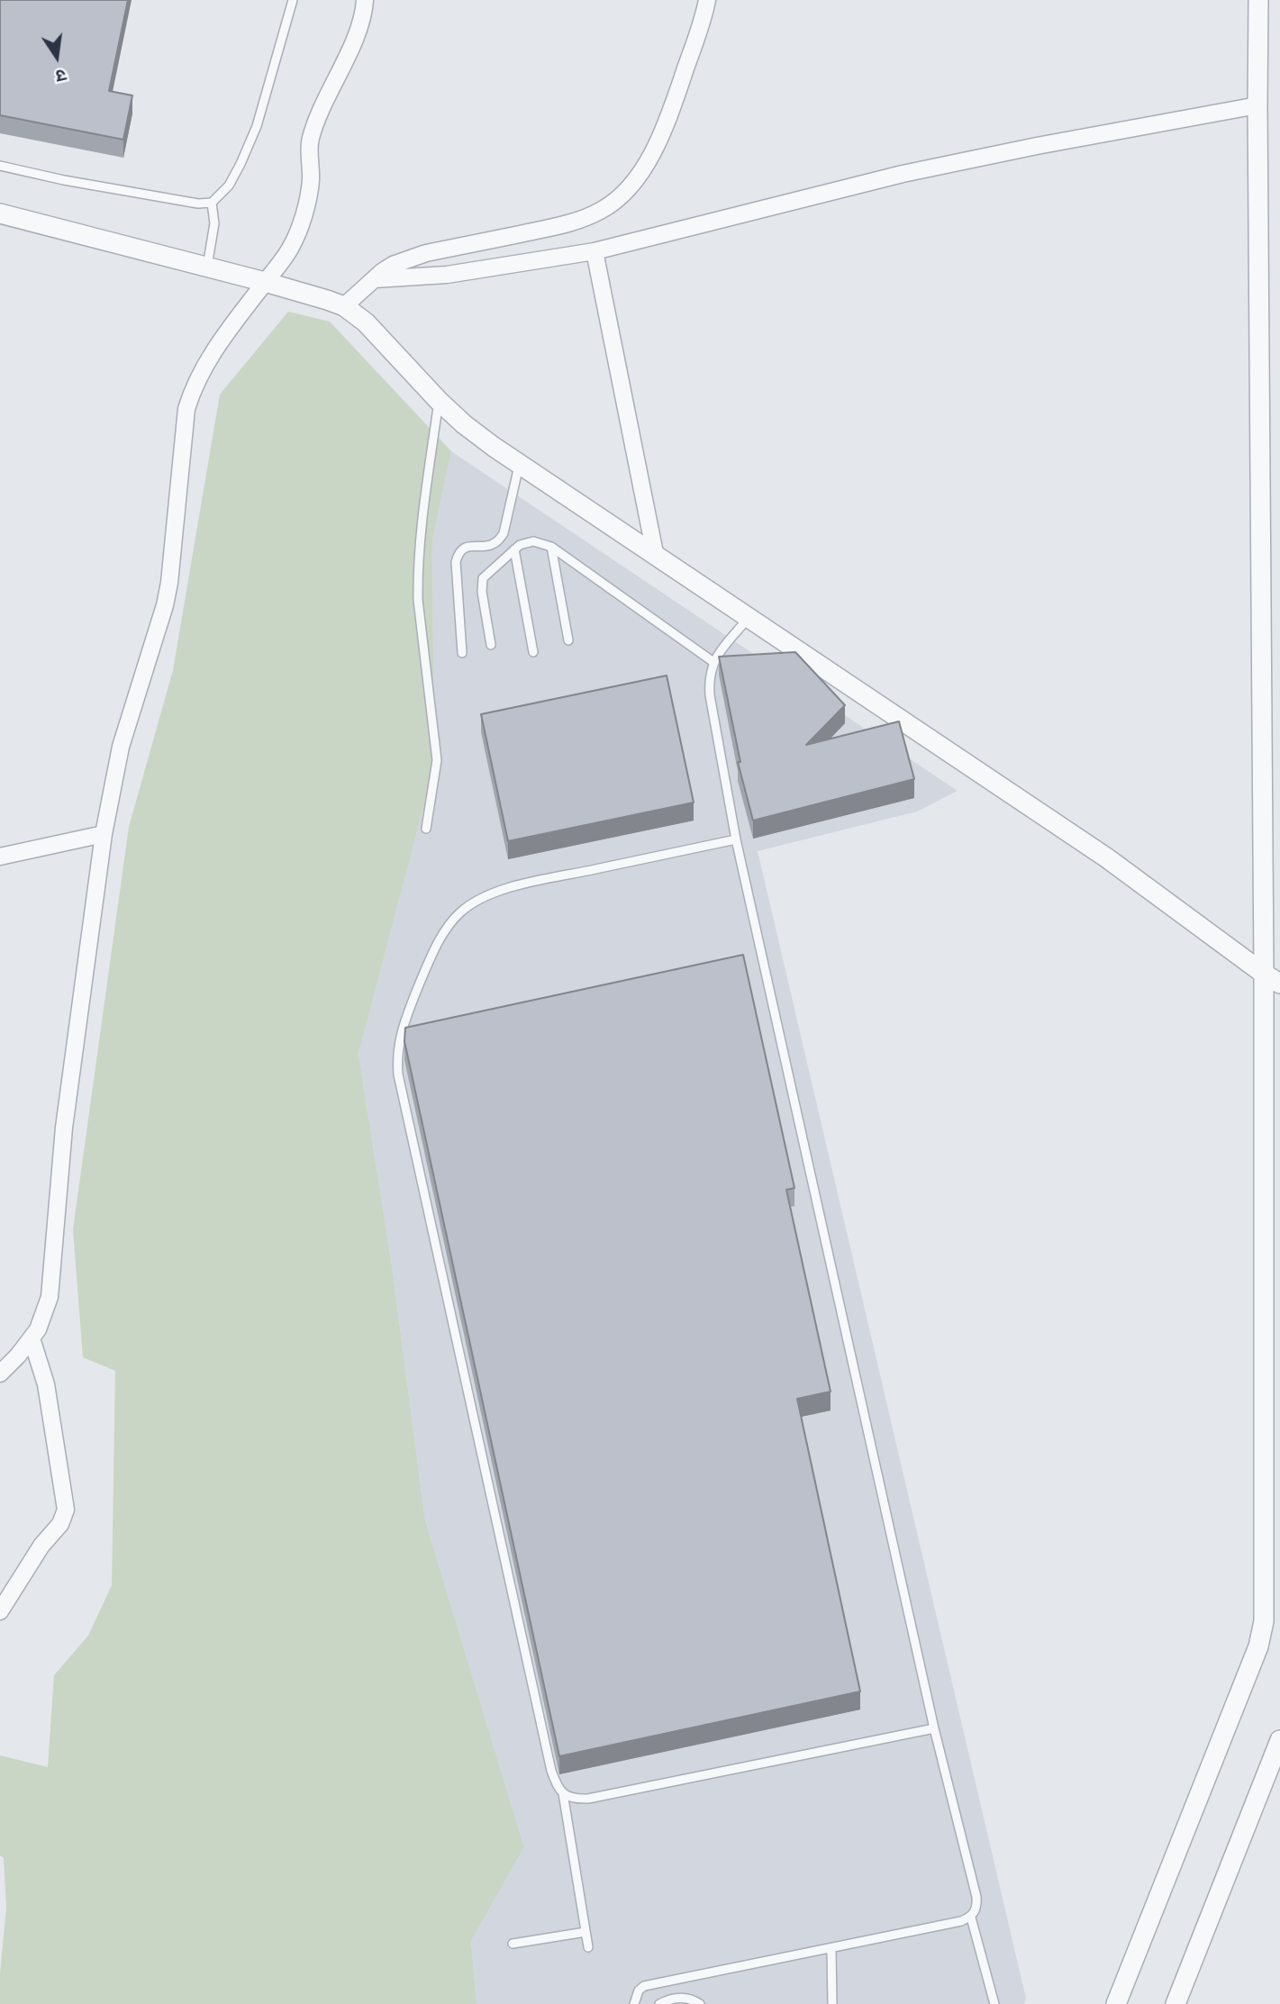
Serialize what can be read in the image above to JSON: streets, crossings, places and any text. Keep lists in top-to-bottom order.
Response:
{
  "north": "bottom"
}
